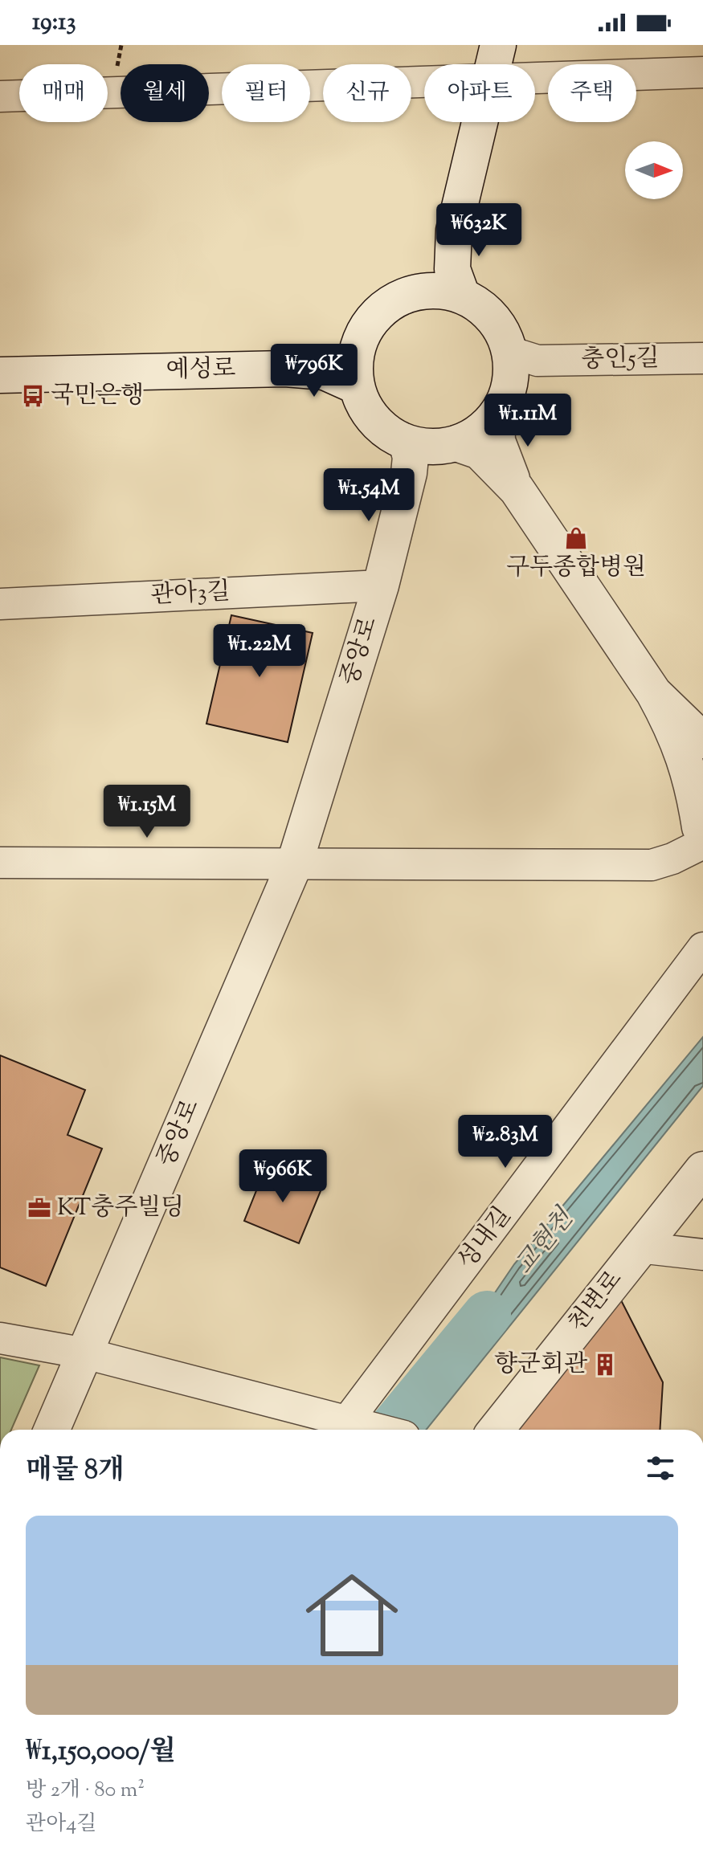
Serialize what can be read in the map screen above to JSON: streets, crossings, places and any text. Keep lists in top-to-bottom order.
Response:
{
  "streets": {
    "street": [
      "충인5길",
      "예성로",
      "관아3길",
      "중앙로",
      "성내길",
      "천변로"
    ]
  },
  "crossings": [
    ["충인5길", "예성로"],
    ["충인5길", "중앙로"],
    ["예성로", "중앙로"],
    ["관아3길", "중앙로"]
  ],
  "water": ["교현천"],
  "places": {
    "bus stop": ["국민은행"],
    "shop": ["구두종합병원"],
    "office": ["KT충주빌딩"],
    "building": ["향군회관"]
  },
  "north": "right",
  "page": {
    "status": "19:13",
    "chip": [
      "매매",
      "월세",
      "필터",
      "신규",
      "아파트",
      "주택"
    ],
    "price": [
      "₩632K",
      "₩796K",
      "₩1.11M",
      "₩1.54M",
      "₩1.22M",
      "₩1.15M",
      "₩2.83M",
      "₩966K"
    ],
    "heading": "매물 8개",
    "list": [
      {
        "name": "₩1,150,000/월",
        "note": "방 2개 · 80 m² · 관아4길"
      }
    ]
  }
}
